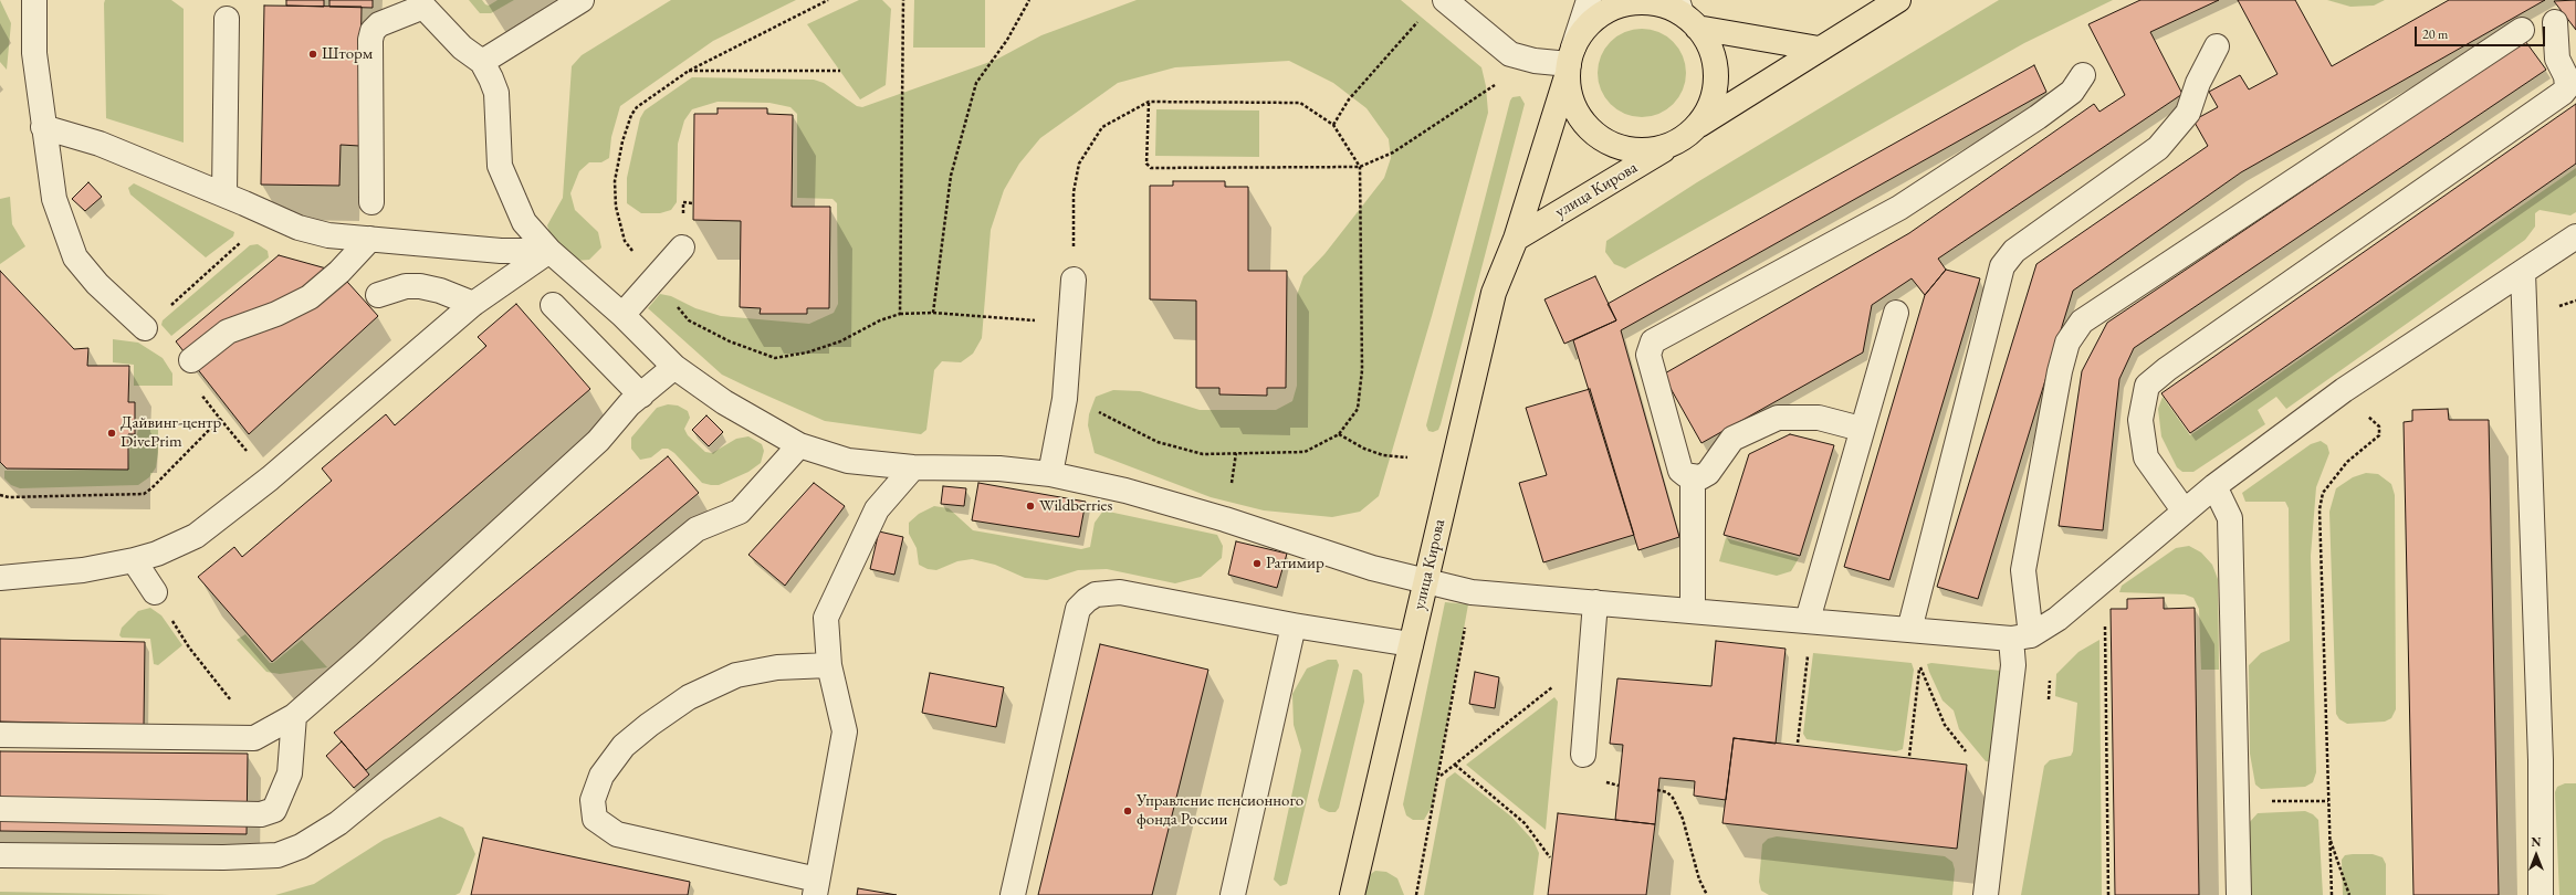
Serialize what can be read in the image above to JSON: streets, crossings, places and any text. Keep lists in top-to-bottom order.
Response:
{
  "streets": {
    "main road": ["улица Кирова"]
  },
  "places": [
    "Шторм",
    "Дайвинг-центр DivePrim",
    "Wildberries",
    "Ратимир",
    "Управление пенсионного фонда России"
  ],
  "scale_bar": "20 m",
  "north": "top"
}
